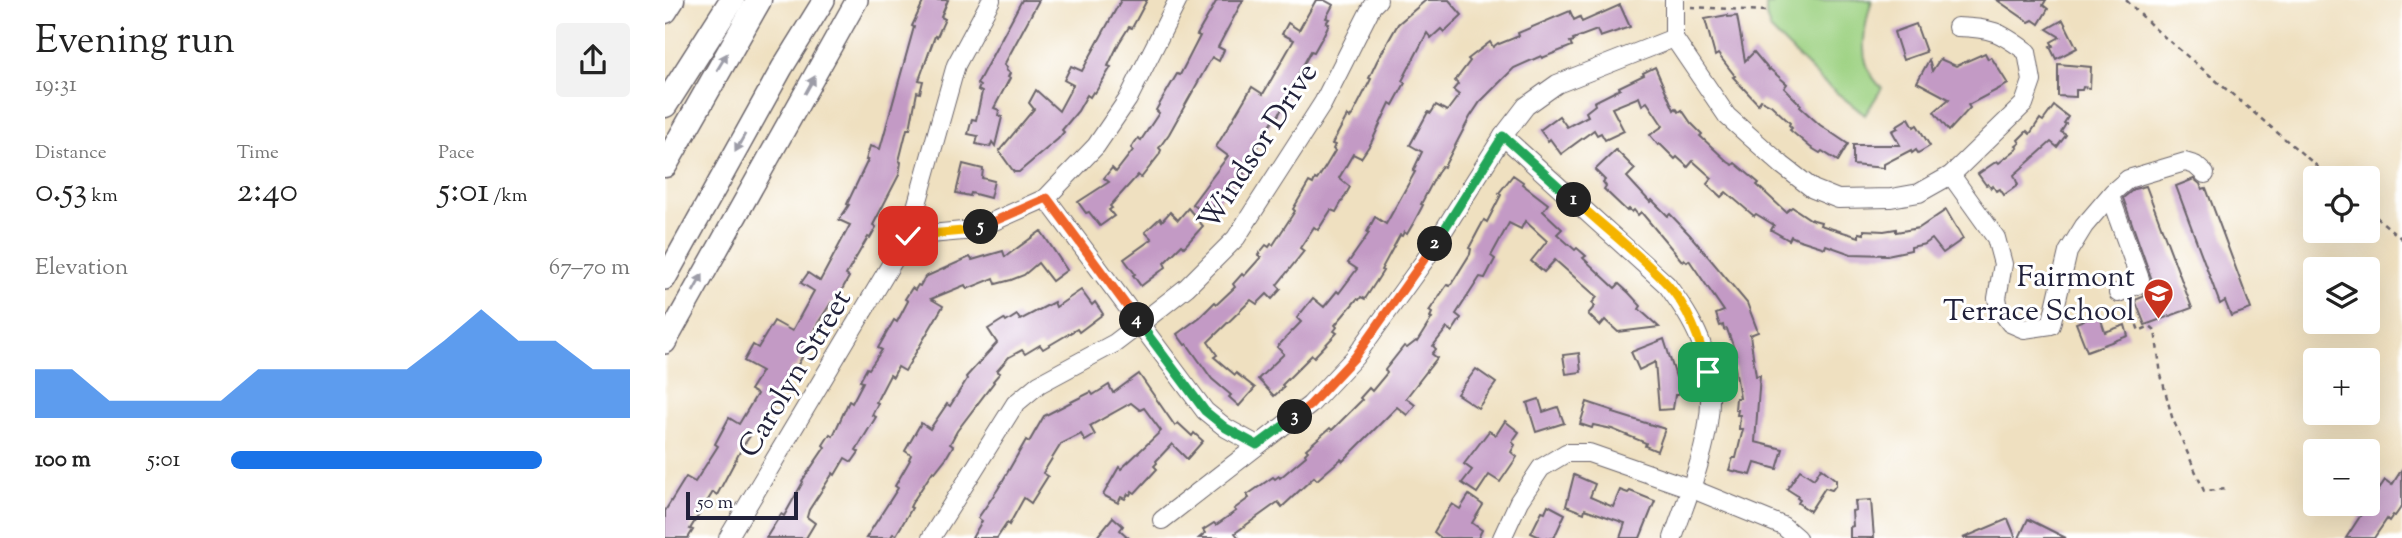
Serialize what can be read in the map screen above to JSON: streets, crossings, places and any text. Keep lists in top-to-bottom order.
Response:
{
  "streets": {
    "street": ["Windsor Drive", "Carolyn Street"]
  },
  "places": {
    "school or university": ["Fairmont Terrace School"]
  },
  "scale_bar": "50 m",
  "page": {
    "heading": ["Evening run", "19:31"],
    "stats": [
      ["Distance", "0.53 km"],
      ["Time", "2:40"],
      ["Pace", "5:01 /km"]
    ],
    "map_buttons": ["+", "−"],
    "pins": [
      "1",
      "5",
      "2",
      "4",
      "3"
    ],
    "chart": ["Elevation", "67–70 m"],
    "list": [
      {
        "name": "100 m",
        "note": "5:01"
      }
    ],
    "scale": "50 m"
  }
}
